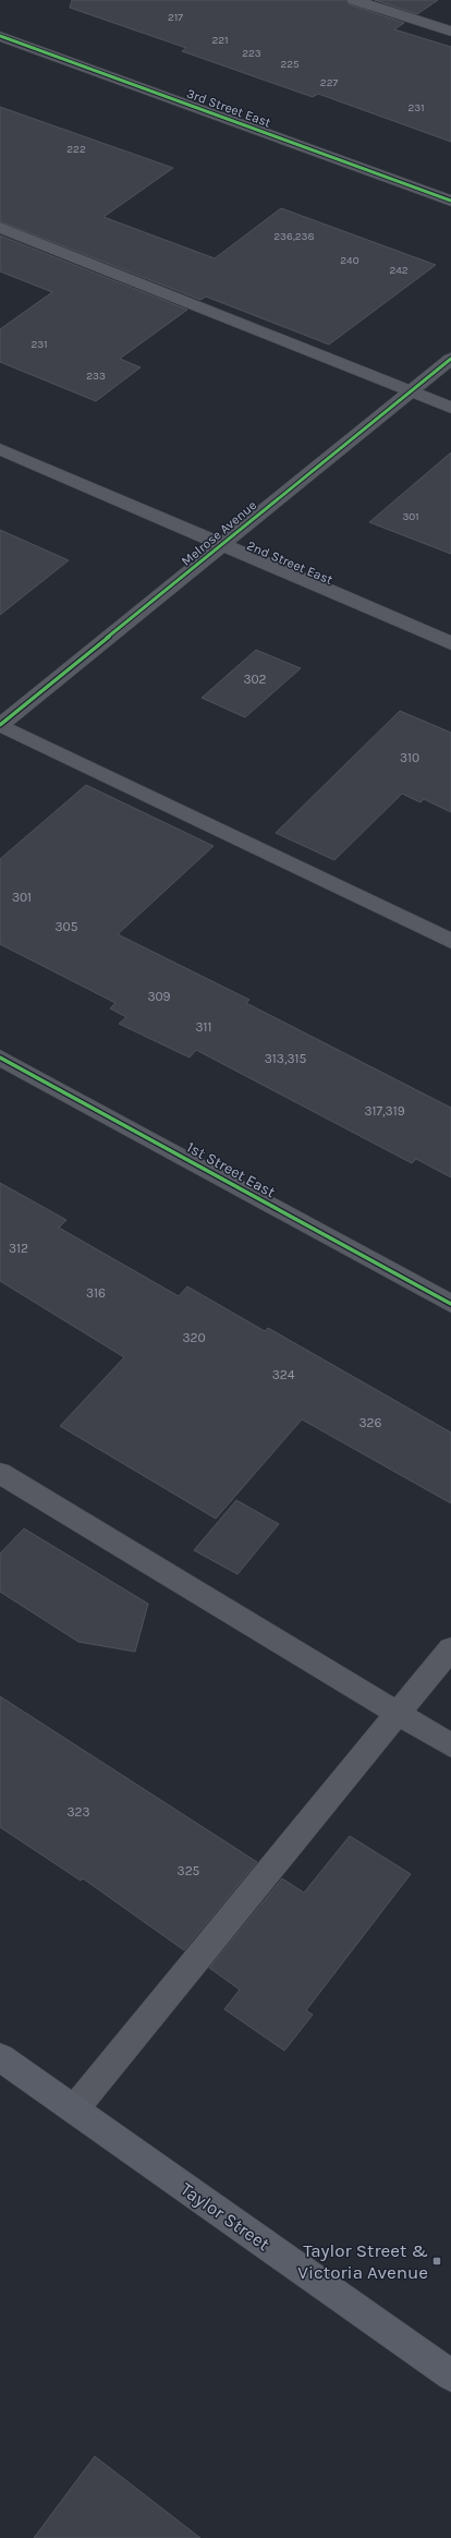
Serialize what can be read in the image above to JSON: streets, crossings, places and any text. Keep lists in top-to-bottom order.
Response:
{
  "streets": {
    "main road": ["Taylor Street"],
    "street": [
      "3rd Street East",
      "Melrose Avenue",
      "2nd Street East",
      "1st Street East"
    ]
  },
  "crossings": [
    ["Melrose Avenue", "2nd Street East"]
  ],
  "places": {
    "transit": ["Taylor Street & Victoria Avenue"]
  },
  "house_numbers": [
    "217",
    "221",
    "223",
    "225",
    "227",
    "231",
    "222",
    "236,238",
    "240",
    "242",
    "231",
    "233",
    "301",
    "302",
    "310",
    "301",
    "305",
    "309",
    "311",
    "313,315",
    "317,319",
    "312",
    "316",
    "320",
    "324",
    "326",
    "323",
    "325"
  ]
}
